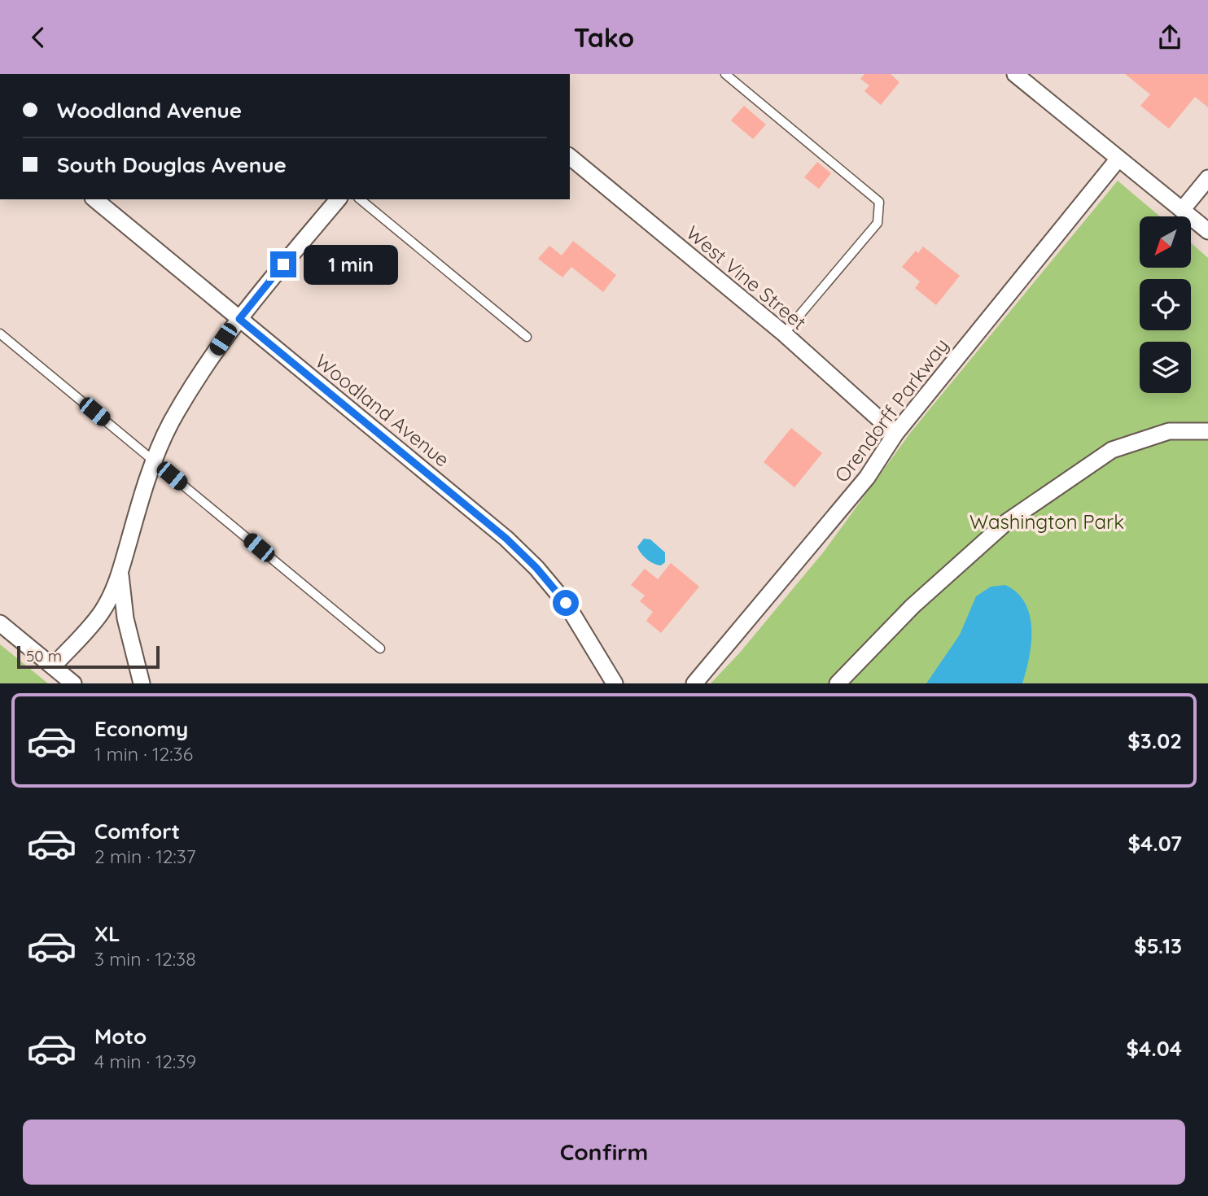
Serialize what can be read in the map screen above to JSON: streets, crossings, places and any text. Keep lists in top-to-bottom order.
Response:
{
  "streets": {
    "street": ["West Vine Street", "Woodland Avenue", "Orendorff Parkway"]
  },
  "crossings": [
    ["West Vine Street", "Orendorff Parkway"]
  ],
  "parks": ["Washington Park"],
  "scale_bar": "50 m",
  "north": "bottom left",
  "page": {
    "header": "Tako",
    "banner": ["Woodland Avenue", "South Douglas Avenue"],
    "bubble": "1 min",
    "scale": "50 m",
    "list": [
      {
        "name": "Economy",
        "note": "1 min · 12:36",
        "value": "$3.02"
      },
      {
        "name": "Comfort",
        "note": "2 min · 12:37",
        "value": "$4.07"
      },
      {
        "name": "XL",
        "note": "3 min · 12:38",
        "value": "$5.13"
      },
      {
        "name": "Moto",
        "note": "4 min · 12:39",
        "value": "$4.04"
      }
    ],
    "buttons": "Confirm"
  }
}
